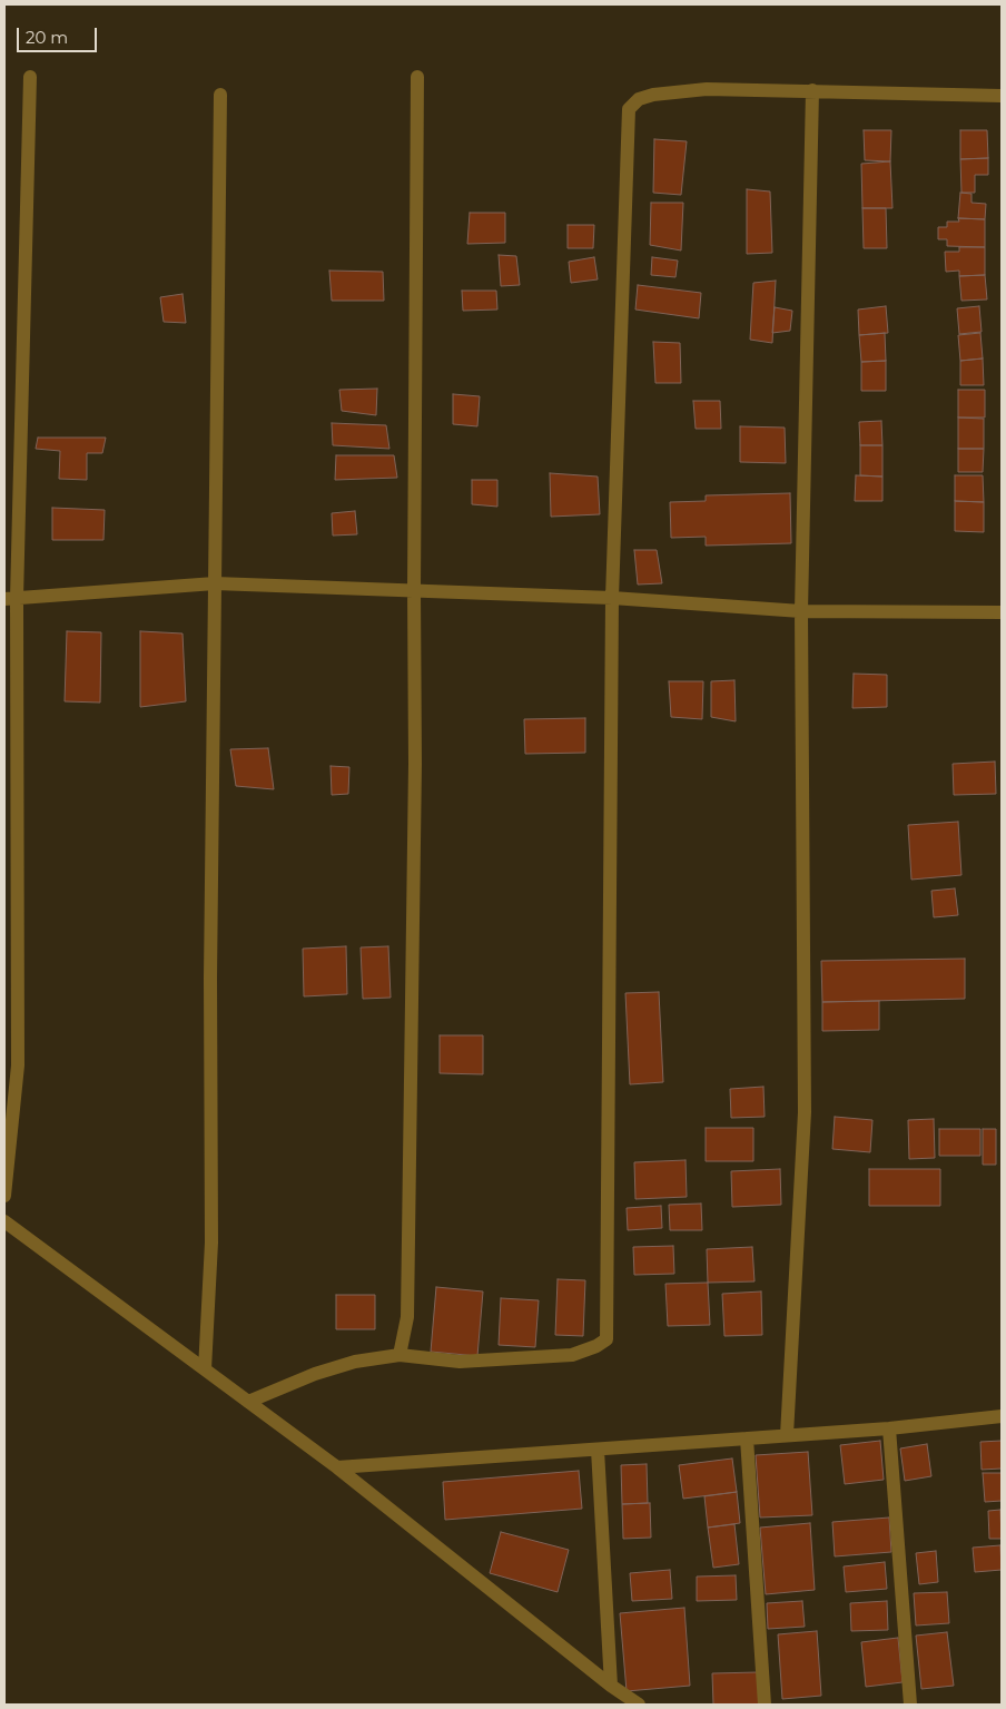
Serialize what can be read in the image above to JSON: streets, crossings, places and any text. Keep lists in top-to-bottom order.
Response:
{
  "scale_bar": "20 m"
}
